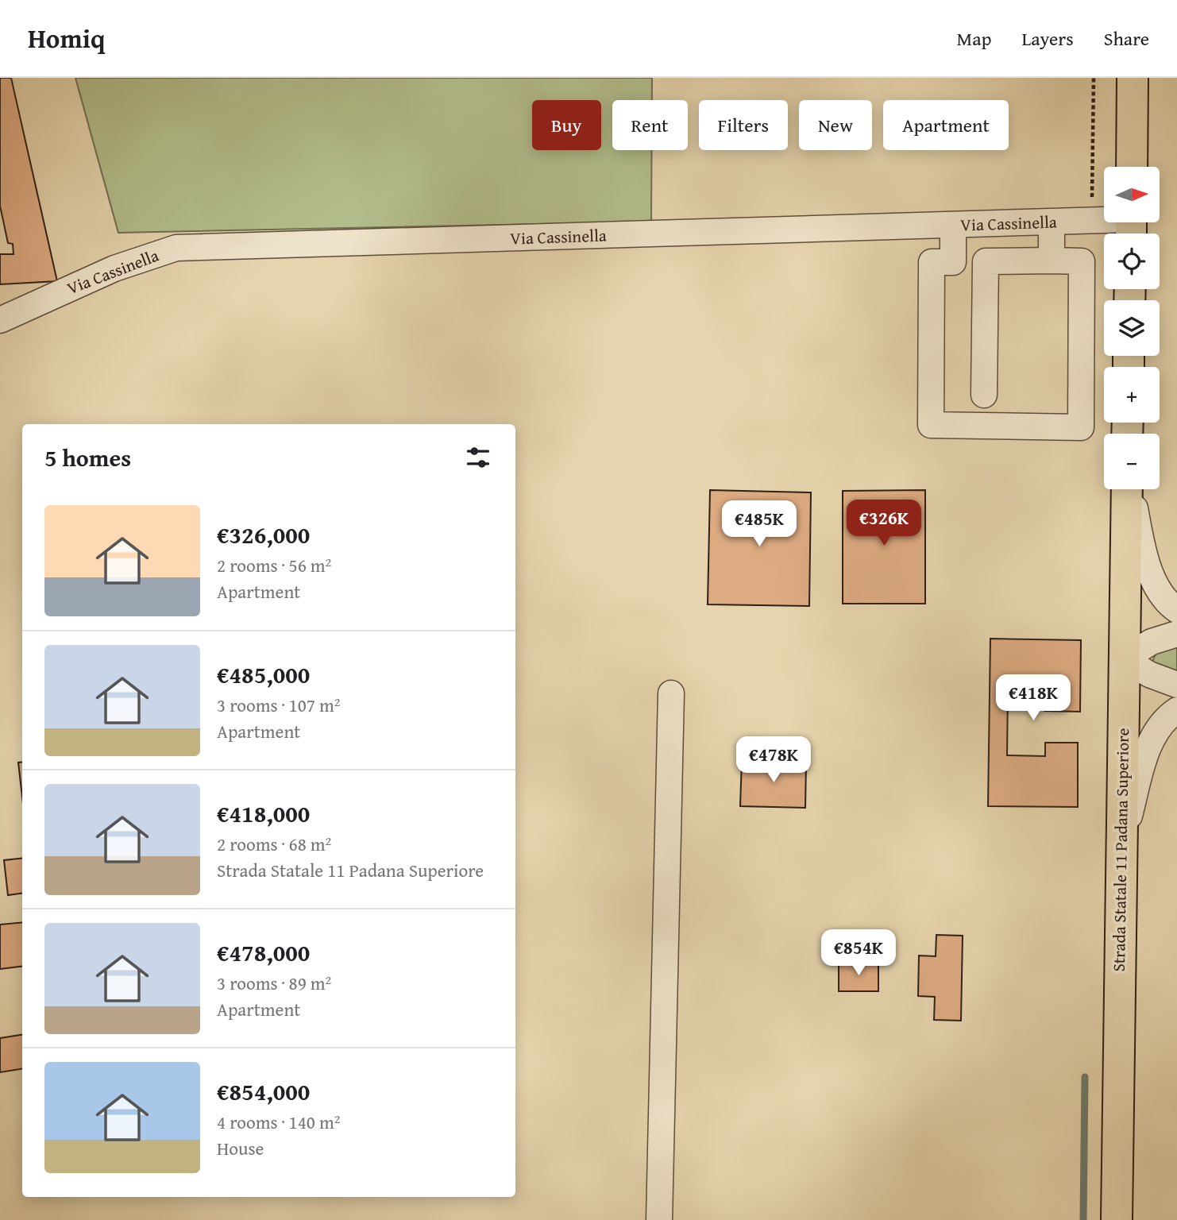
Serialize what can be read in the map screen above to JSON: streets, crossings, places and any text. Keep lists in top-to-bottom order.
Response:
{
  "streets": {
    "main road": ["Strada Statale 11 Padana Superiore"],
    "street": ["Via Cassinella"]
  },
  "north": "right",
  "page": {
    "header": "Homiq",
    "nav": ["Map", "Layers", "Share"],
    "chip": [
      "Buy",
      "Rent",
      "Filters",
      "New",
      "Apartment"
    ],
    "map_buttons": ["+", "−"],
    "heading": "5 homes",
    "list": [
      {
        "name": "€326,000",
        "note": "2 rooms · 56 m² · Apartment"
      },
      {
        "name": "€485,000",
        "note": "3 rooms · 107 m² · Apartment"
      },
      {
        "name": "€418,000",
        "note": "2 rooms · 68 m² · Strada Statale 11 Padana Superiore"
      },
      {
        "name": "€478,000",
        "note": "3 rooms · 89 m² · Apartment"
      },
      {
        "name": "€854,000",
        "note": "4 rooms · 140 m² · House"
      }
    ],
    "price": [
      "€326K",
      "€485K",
      "€418K",
      "€478K",
      "€854K"
    ]
  }
}
